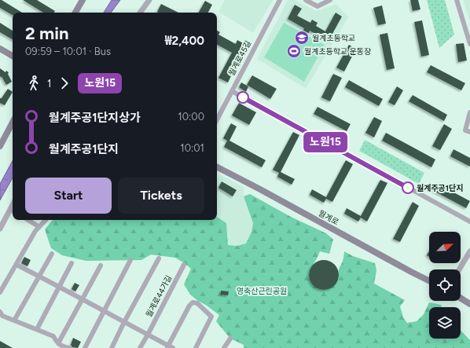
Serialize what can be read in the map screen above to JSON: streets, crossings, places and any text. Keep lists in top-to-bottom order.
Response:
{
  "streets": {
    "main road": ["월계로"],
    "street": ["월계로45길", "월계로44가길"]
  },
  "parks": ["영축산근린공원"],
  "places": {
    "school or university": ["월계초등학교"],
    "sports": ["월계초등학교 운동장"],
    "other": ["월계주공1단지"]
  },
  "lines": ["bus line 노원15"],
  "north": "top right",
  "page": {
    "on_map": "노원15",
    "heading": ["2 min", "09:59 – 10:01 · Bus", "₩2,400"],
    "legs": ["1", "노원15"],
    "list": [
      {
        "name": "월계주공1단지상가",
        "value": "10:00"
      },
      {
        "name": "월계주공1단지",
        "value": "10:01"
      }
    ],
    "buttons": ["Start", "Tickets"]
  }
}
